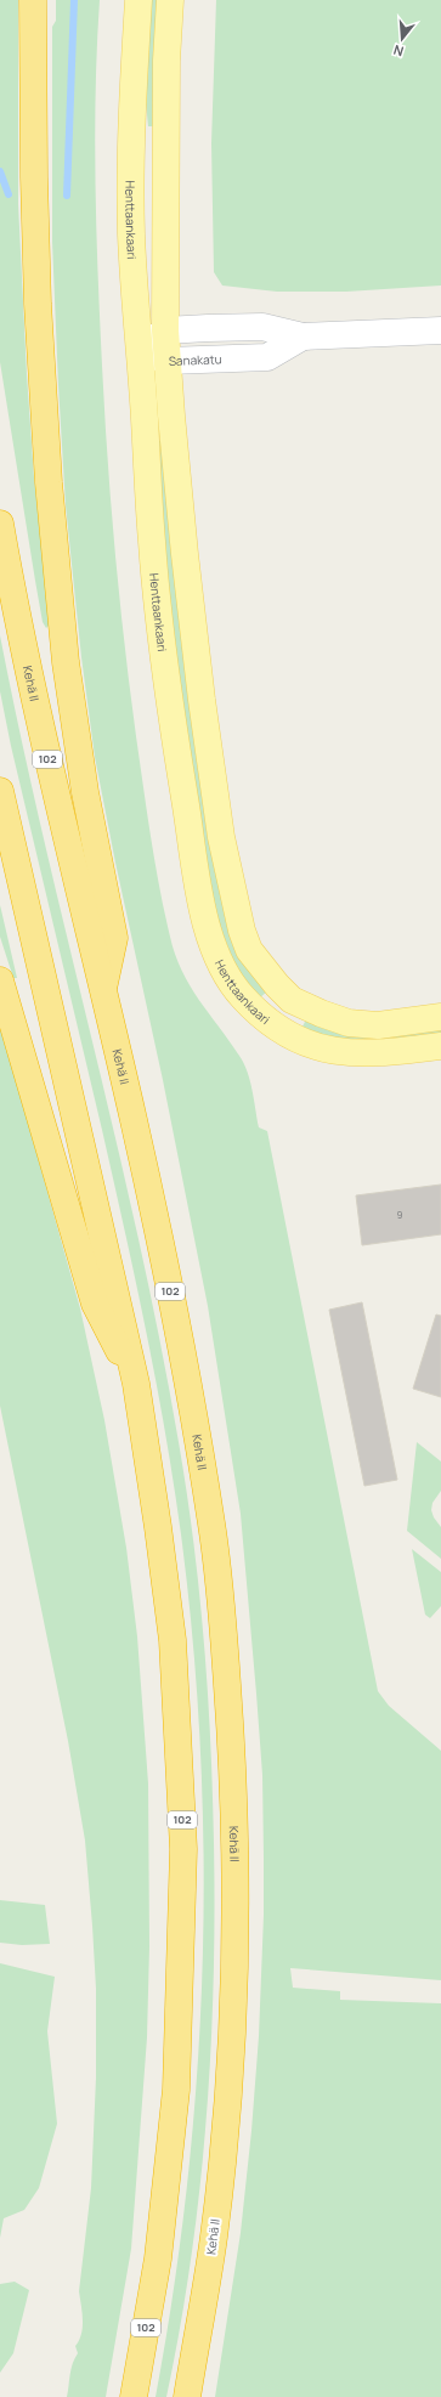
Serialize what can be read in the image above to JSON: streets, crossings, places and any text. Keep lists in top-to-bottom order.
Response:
{
  "streets": {
    "highway": ["Kehä II", "102"],
    "main road": ["Henttaankaari"],
    "street": ["Sanakatu"]
  },
  "crossings": [
    ["Henttaankaari", "Sanakatu"]
  ],
  "house_numbers": ["9"],
  "north": "bottom"
}
